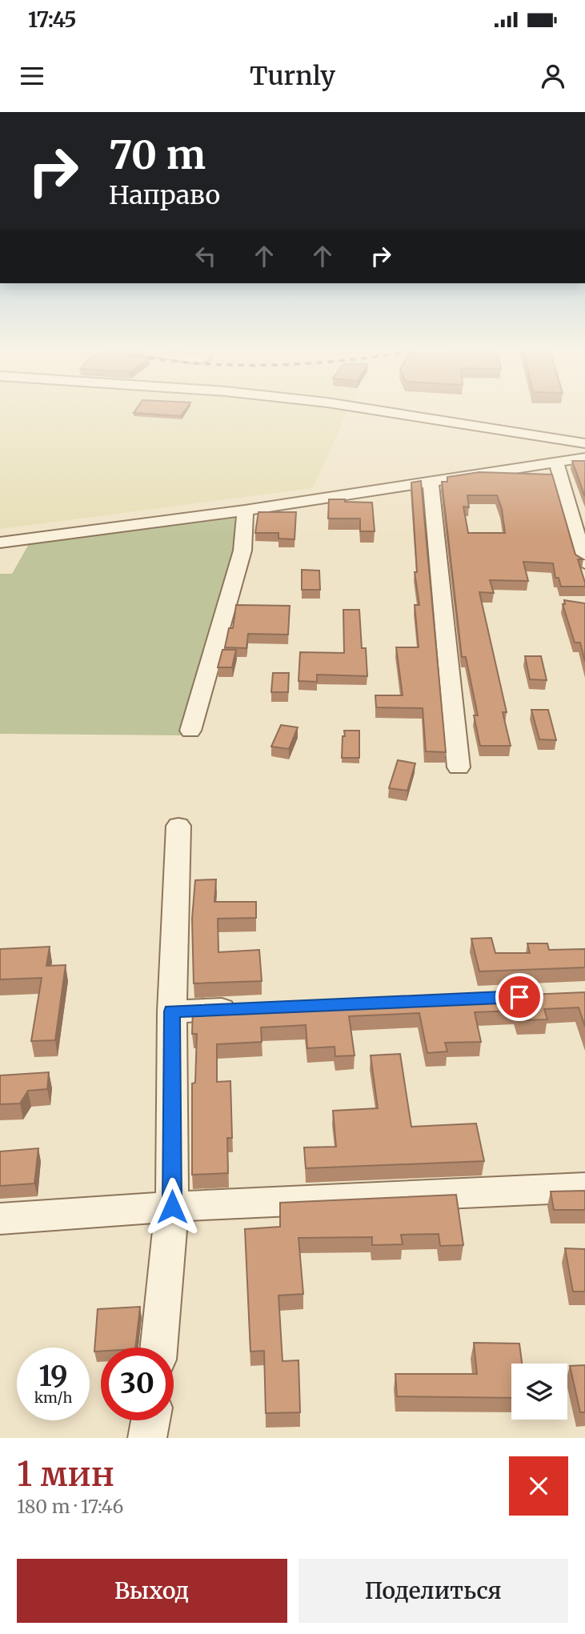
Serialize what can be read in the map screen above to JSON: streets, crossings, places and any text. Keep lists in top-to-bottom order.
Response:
{
  "page": {
    "status": "17:45",
    "header": "Turnly",
    "turn": ["70 m", "Направо"],
    "speed": "19 km/h",
    "limit": "30",
    "heading": ["1 мин", "180 m · 17:46"],
    "buttons": ["Выход", "Поделиться"]
  }
}
